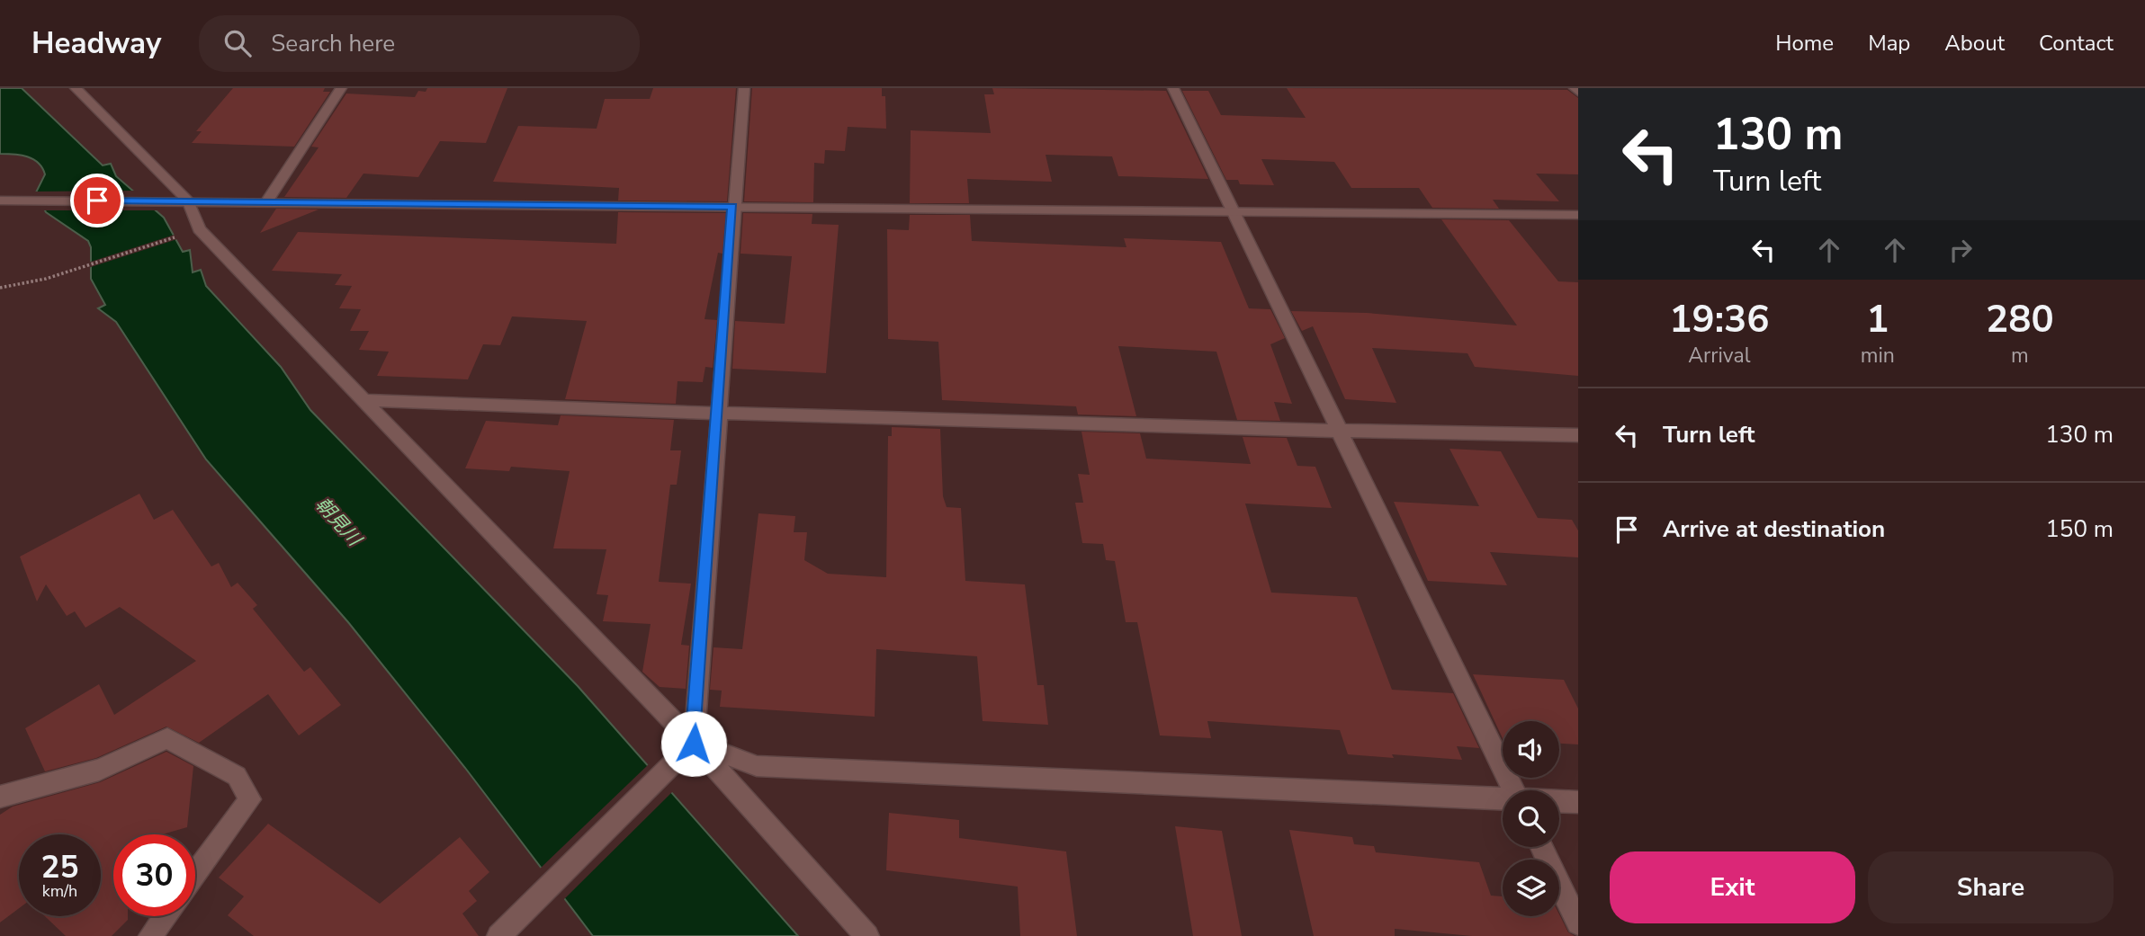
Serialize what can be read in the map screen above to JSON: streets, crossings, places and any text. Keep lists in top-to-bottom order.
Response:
{
  "water": ["朝見川"],
  "page": {
    "header": "Headway",
    "search": "Search here",
    "nav": [
      "Home",
      "Map",
      "About",
      "Contact"
    ],
    "turn": ["130 m", "Turn left"],
    "eta": [
      "19:36",
      "Arrival",
      "1",
      "min",
      "280",
      "m"
    ],
    "list": [
      {
        "name": "Turn left",
        "value": "130 m"
      },
      {
        "name": "Arrive at destination",
        "value": "150 m"
      }
    ],
    "speed": "25 km/h",
    "limit": "30",
    "buttons": ["Exit", "Share"]
  }
}
